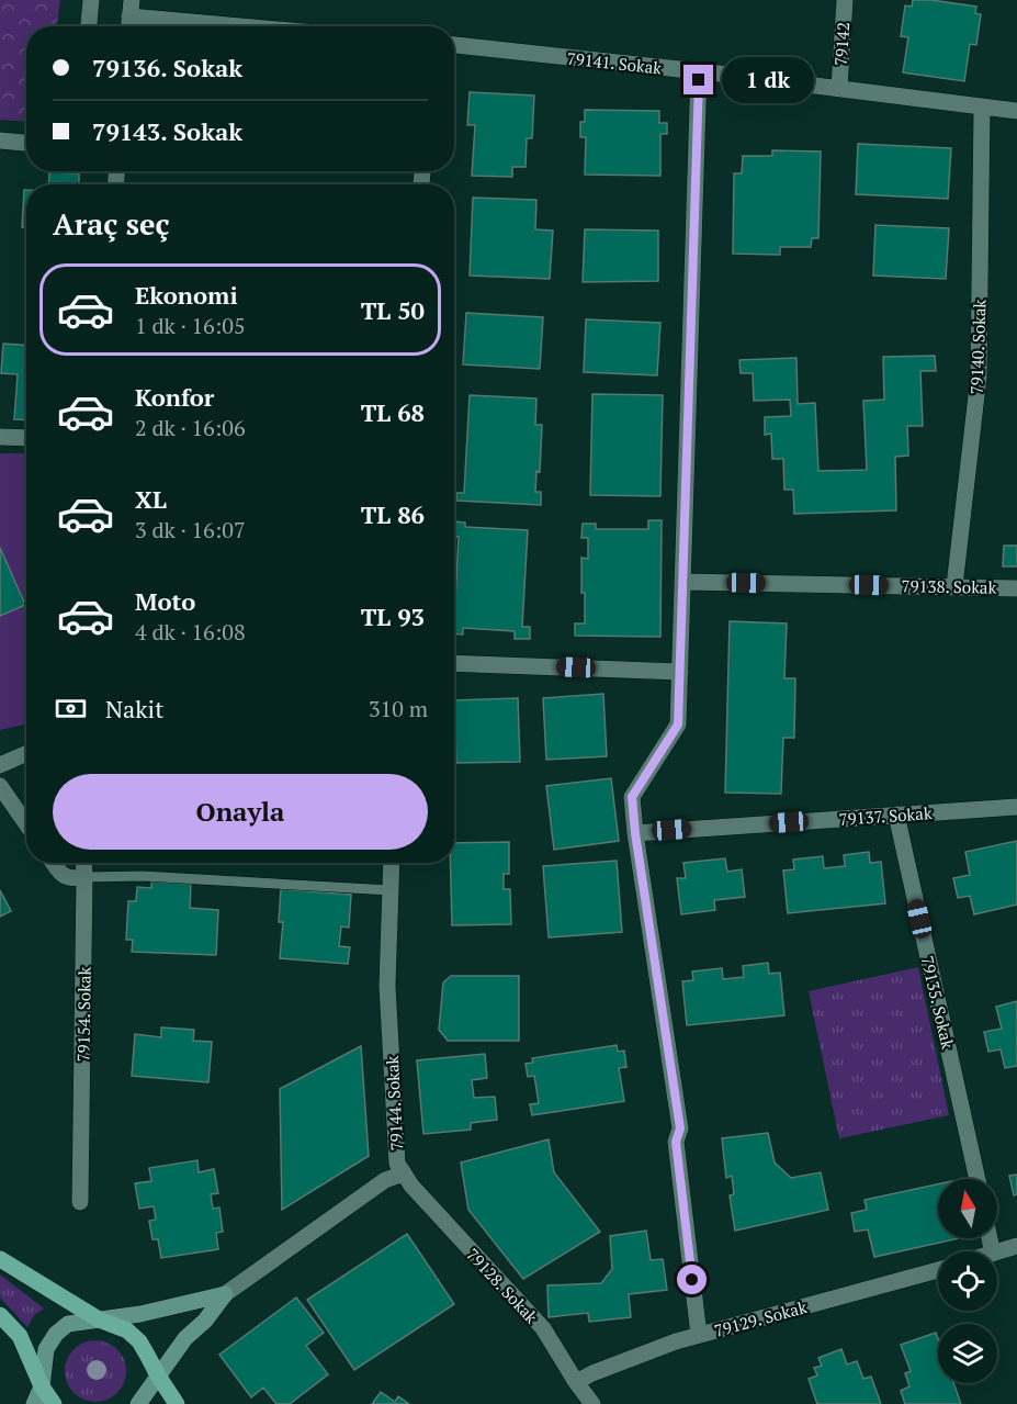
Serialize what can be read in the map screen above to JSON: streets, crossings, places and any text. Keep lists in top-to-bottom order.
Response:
{
  "streets": {
    "street": [
      "79142",
      "79141. Sokak",
      "79140. Sokak",
      "79138. Sokak",
      "79137. Sokak",
      "79135. Sokak",
      "79154. Sokak",
      "79144. Sokak",
      "79128. Sokak",
      "79129. Sokak"
    ]
  },
  "crossings": [
    ["79142", "79141. Sokak"],
    ["79141. Sokak", "79140. Sokak"],
    ["79140. Sokak", "79138. Sokak"],
    ["79137. Sokak", "79135. Sokak"],
    ["79144. Sokak", "79128. Sokak"],
    ["79128. Sokak", "79129. Sokak"]
  ],
  "north": "top",
  "page": {
    "banner": ["79136. Sokak", "79143. Sokak"],
    "bubble": "1 dk",
    "heading": "Araç seç",
    "list": [
      {
        "name": "Ekonomi",
        "note": "1 dk · 16:05",
        "value": "TL 50"
      },
      {
        "name": "Konfor",
        "note": "2 dk · 16:06",
        "value": "TL 68"
      },
      {
        "name": "XL",
        "note": "3 dk · 16:07",
        "value": "TL 86"
      },
      {
        "name": "Moto",
        "note": "4 dk · 16:08",
        "value": "TL 93"
      }
    ],
    "pay": ["Nakit", "310 m"],
    "buttons": "Onayla"
  }
}
